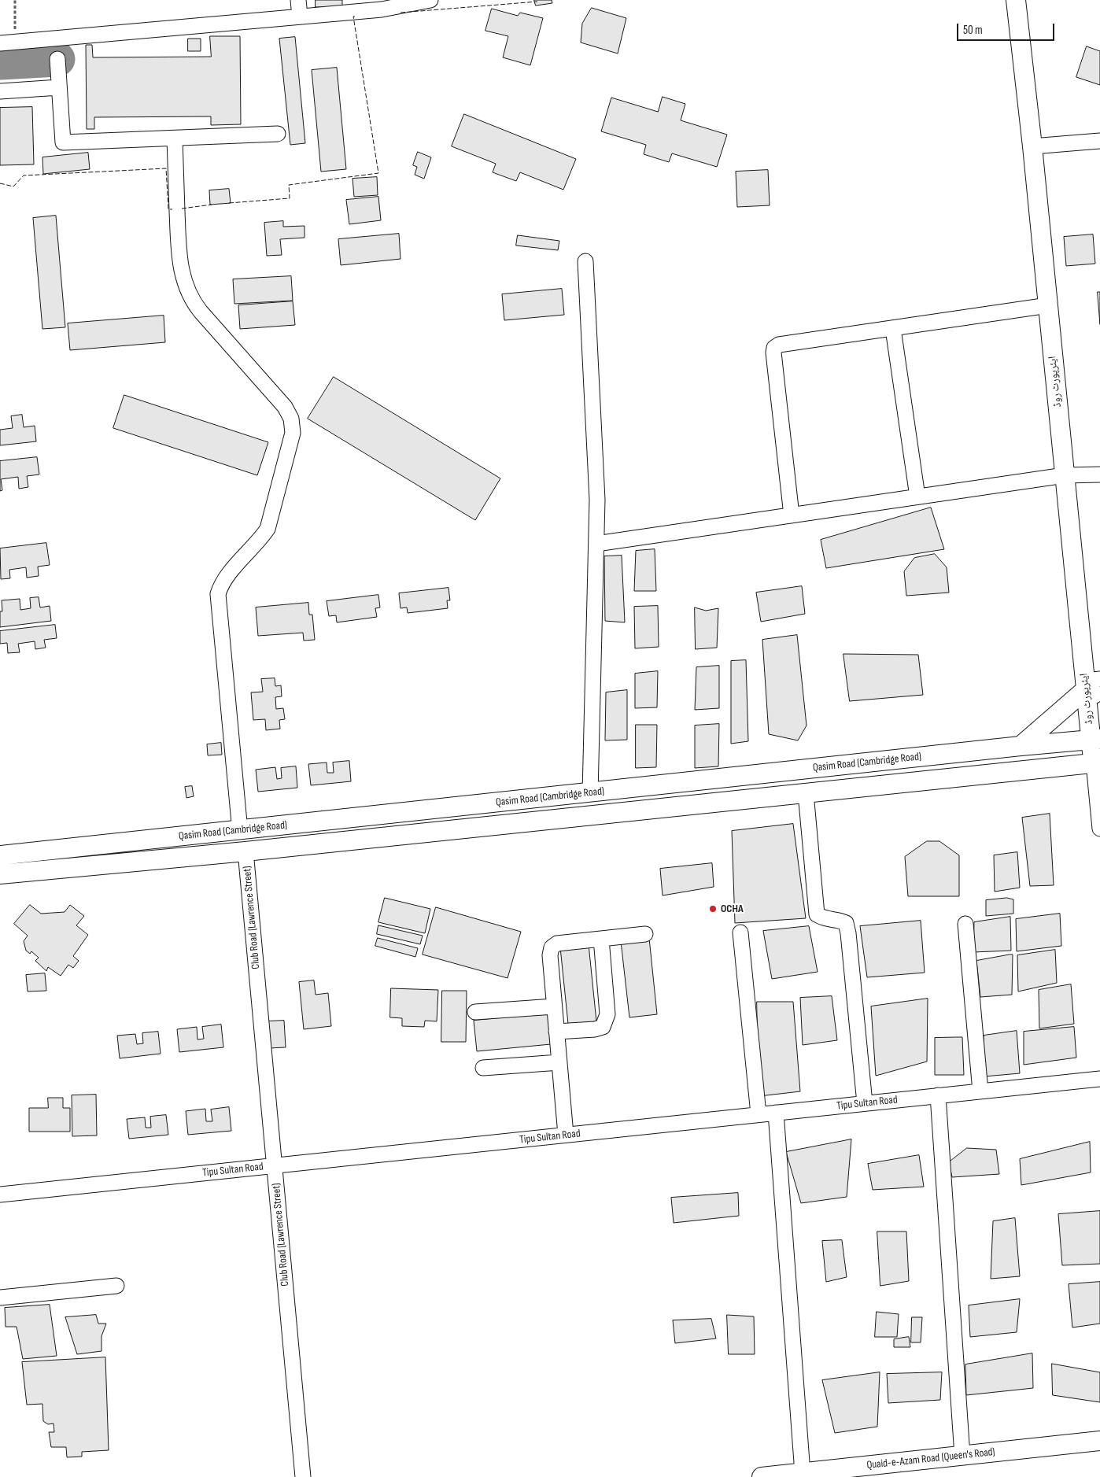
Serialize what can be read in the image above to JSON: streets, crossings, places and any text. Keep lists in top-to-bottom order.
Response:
{
  "streets": {
    "main road": ["ایئرپورٹ روڈ", "Qasim Road (Cambridge Road)", "Quaid-e-Azam Road (Queen's Road)"],
    "street": ["Club Road (Lawrence Street)", "Tipu Sultan Road"]
  },
  "crossings": [
    ["ایئرپورٹ روڈ", "Qasim Road (Cambridge Road)"],
    ["Qasim Road (Cambridge Road)", "Club Road (Lawrence Street)"],
    ["Club Road (Lawrence Street)", "Tipu Sultan Road"]
  ],
  "places": ["OCHA"],
  "scale_bar": "50 m"
}
